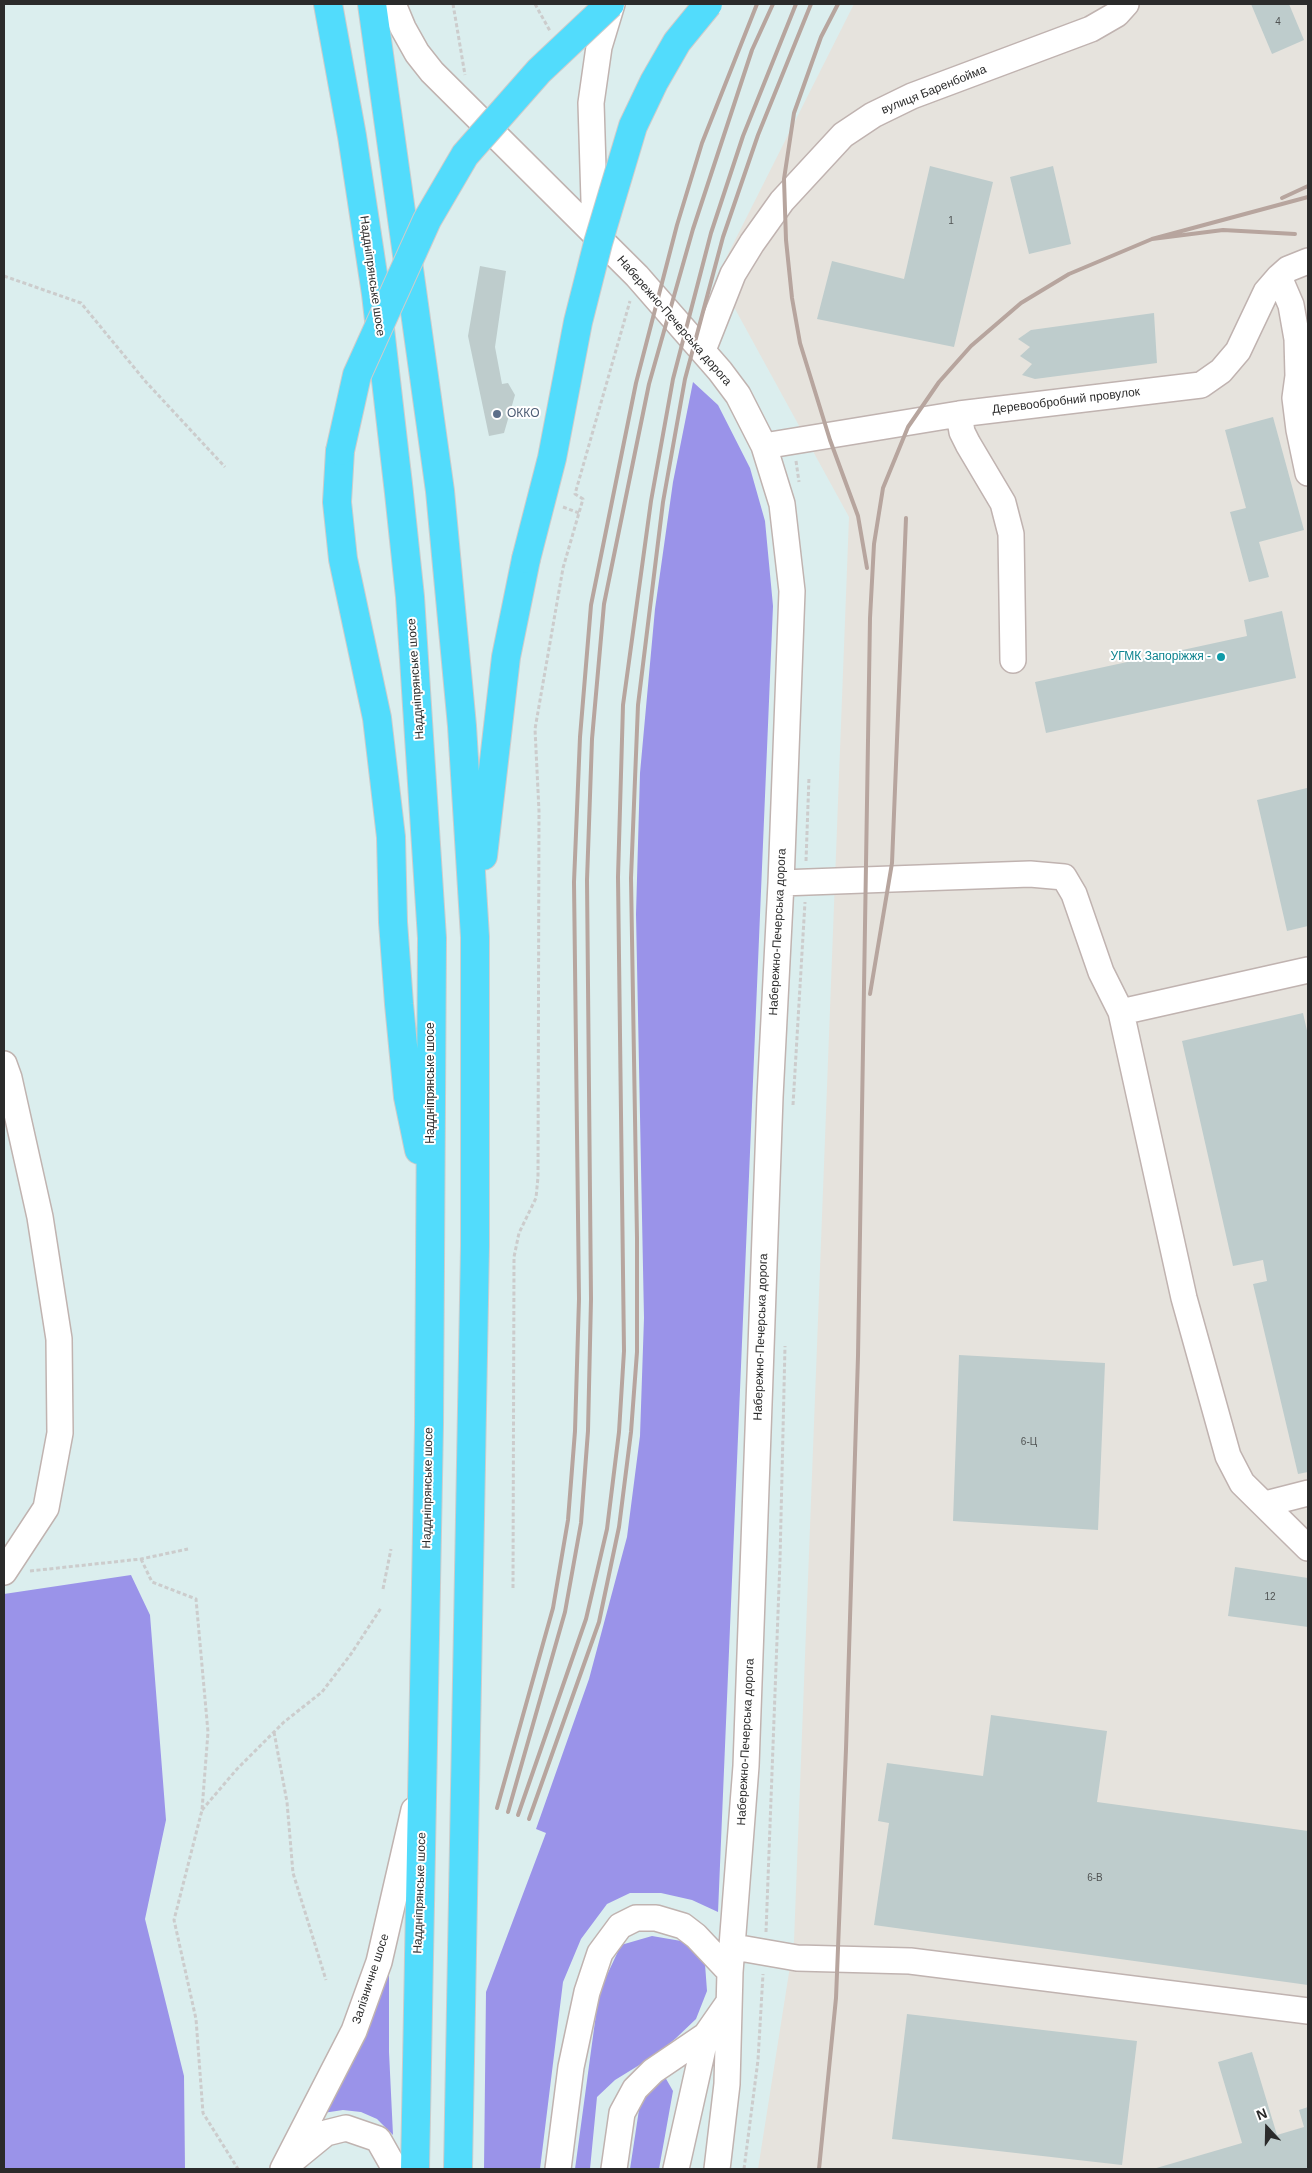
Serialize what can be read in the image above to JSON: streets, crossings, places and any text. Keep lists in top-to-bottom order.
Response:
{
  "streets": {
    "main road": ["Наддніпрянське шосе"],
    "street": [
      "вулиця Баренбойма",
      "Набережно-Печерська дорога",
      "Деревообробний провулок",
      "Залізничне шосе"
    ]
  },
  "crossings": [
    ["вулиця Баренбойма", "Набережно-Печерська дорога"],
    ["Наддніпрянське шосе", "Залізничне шосе"],
    ["Набережно-Печерська дорога", "Деревообробний провулок"]
  ],
  "places": ["ОККО", "УГМК Запоріжжя -"],
  "house_numbers": [
    "4",
    "1",
    "6-Ц",
    "12",
    "6-В"
  ],
  "north": "top"
}
